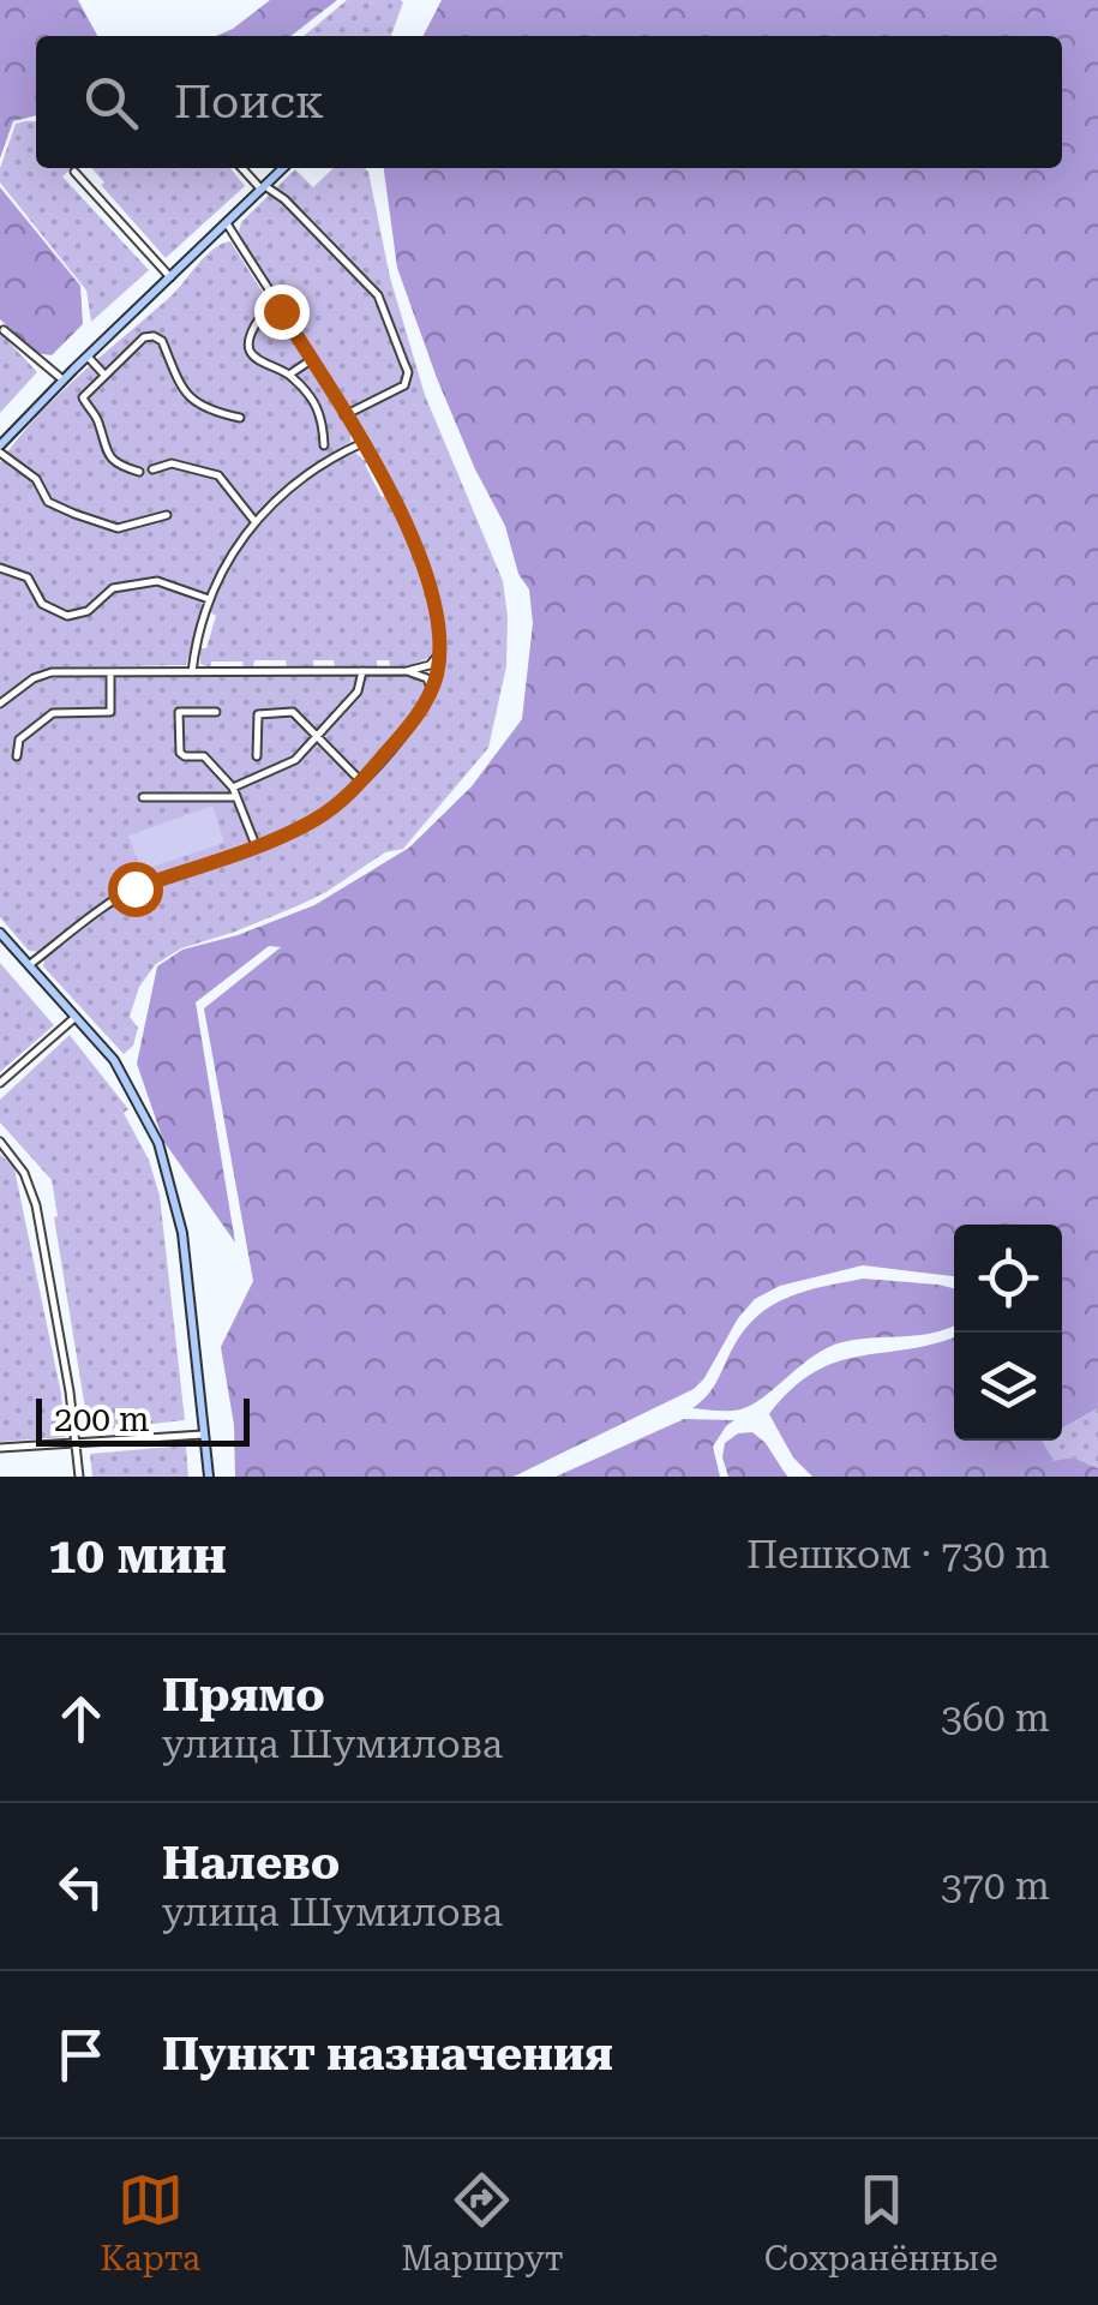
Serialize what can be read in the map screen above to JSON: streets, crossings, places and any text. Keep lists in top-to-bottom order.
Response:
{
  "scale_bar": "200 m",
  "page": {
    "search": "Поиск",
    "scale": "200 m",
    "heading": ["10 мин", "Пешком · 730 m"],
    "list": [
      ["Прямо", "улица Шумилова", "360 m"],
      ["Налево", "улица Шумилова", "370 m"],
      "Пункт назначения"
    ],
    "nav": ["Карта", "Маршрут", "Сохранённые"]
  }
}
